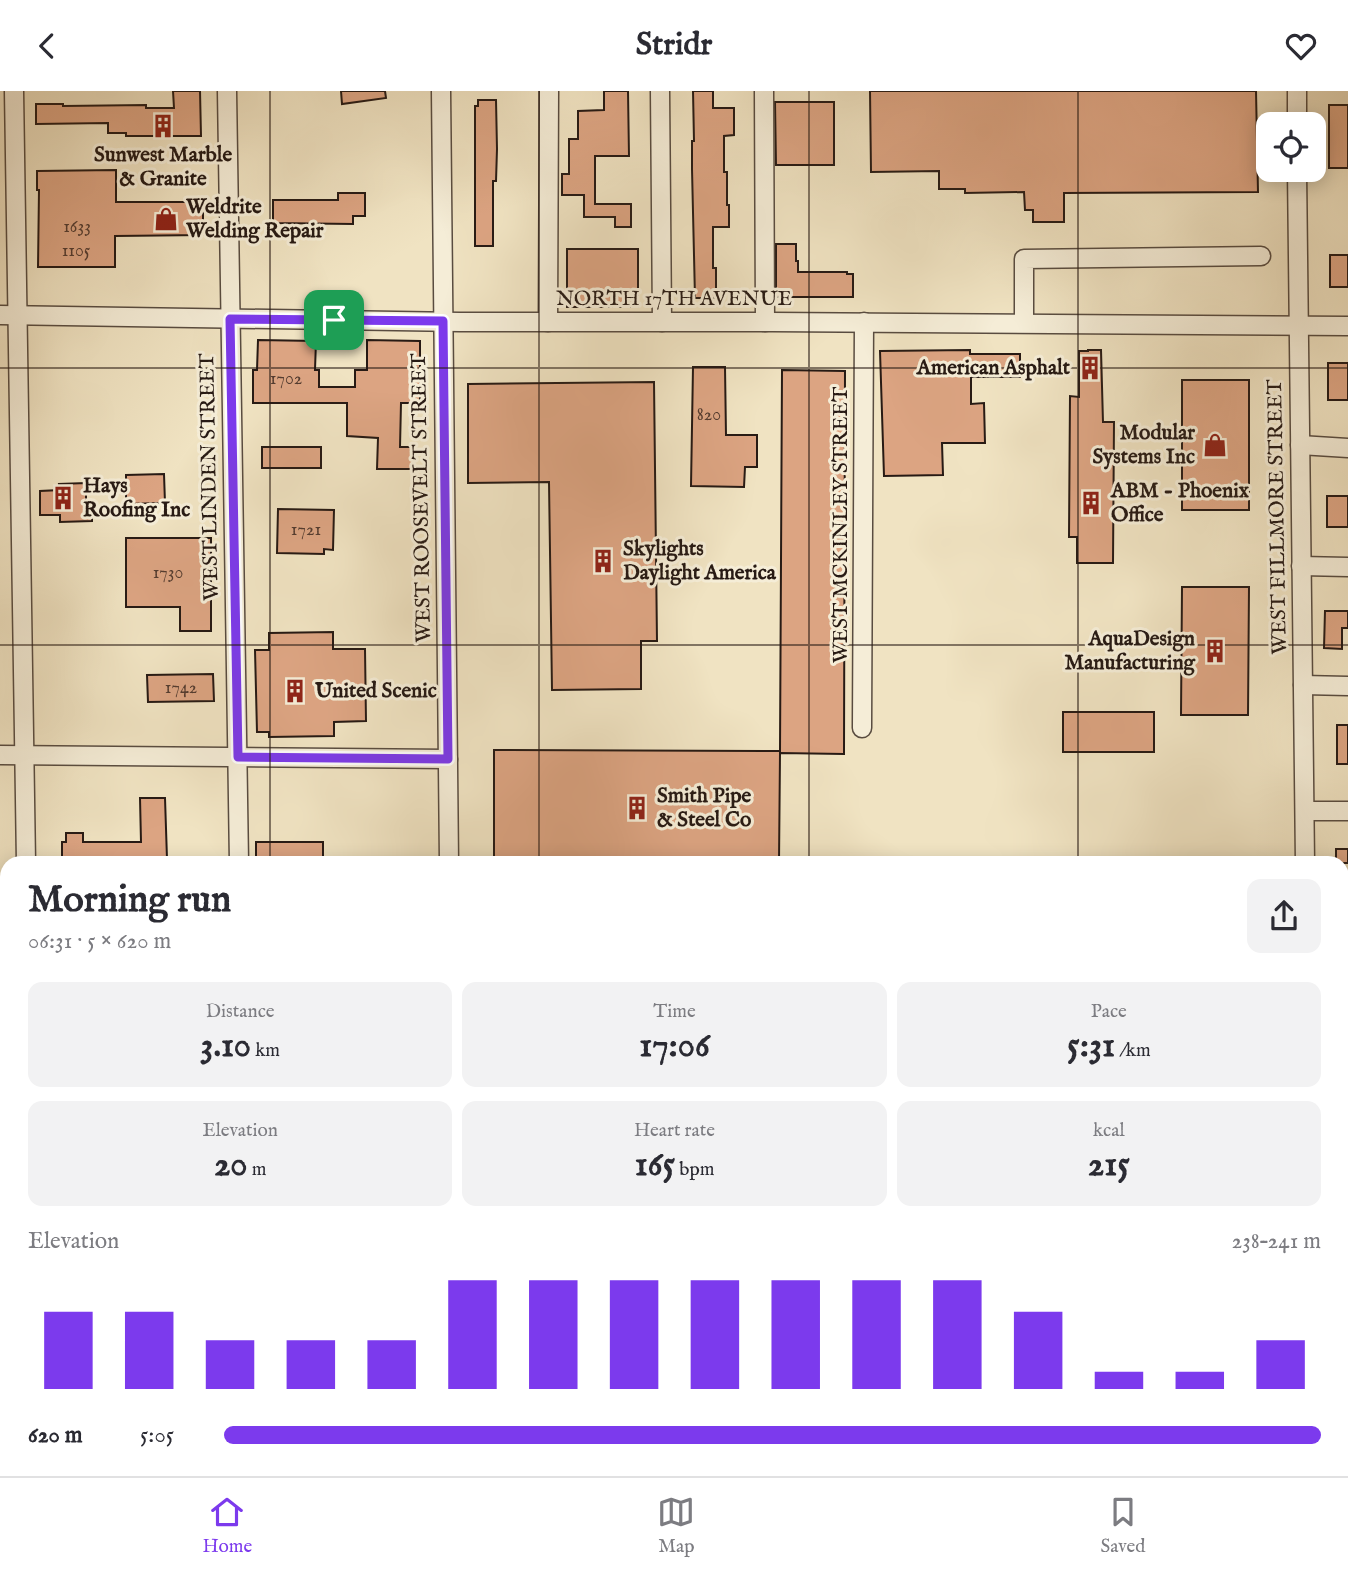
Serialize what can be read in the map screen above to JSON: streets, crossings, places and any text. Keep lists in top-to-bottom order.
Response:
{
  "streets": {
    "street": [
      "NORTH 17TH AVENUE",
      "WEST LINDEN STREET",
      "WEST ROOSEVELT STREET",
      "WEST FILLMORE STREET",
      "WEST MCKINLEY STREET"
    ]
  },
  "crossings": [
    ["NORTH 17TH AVENUE", "WEST LINDEN STREET"],
    ["NORTH 17TH AVENUE", "WEST ROOSEVELT STREET"],
    ["NORTH 17TH AVENUE", "WEST FILLMORE STREET"],
    ["NORTH 17TH AVENUE", "WEST MCKINLEY STREET"]
  ],
  "places": {
    "building": [
      "Sunwest Marble & Granite",
      "American Asphalt",
      "Hays Roofing Inc",
      "ABM - Phoenix Office",
      "Skylights Daylight America",
      "AquaDesign Manufacturing",
      "United Scenic",
      "Smith Pipe & Steel Co"
    ],
    "shop": ["Weldrite Welding Repair", "Modular Systems Inc"]
  },
  "house_numbers": [
    "1633",
    "1105",
    "1702",
    "820",
    "1721",
    "1730",
    "1742"
  ],
  "page": {
    "header": "Stridr",
    "heading": ["Morning run", "06:31 · 5 × 620 m"],
    "stats": [
      ["Distance", "3.10 km"],
      ["Time", "17:06"],
      ["Pace", "5:31 /km"],
      ["Elevation", "20 m"],
      ["Heart rate", "165 bpm"],
      ["kcal", "215"]
    ],
    "chart": ["Elevation", "238–241 m"],
    "list": [
      {
        "name": "620 m",
        "note": "5:05"
      }
    ],
    "tabs": ["Home", "Map", "Saved"]
  }
}
